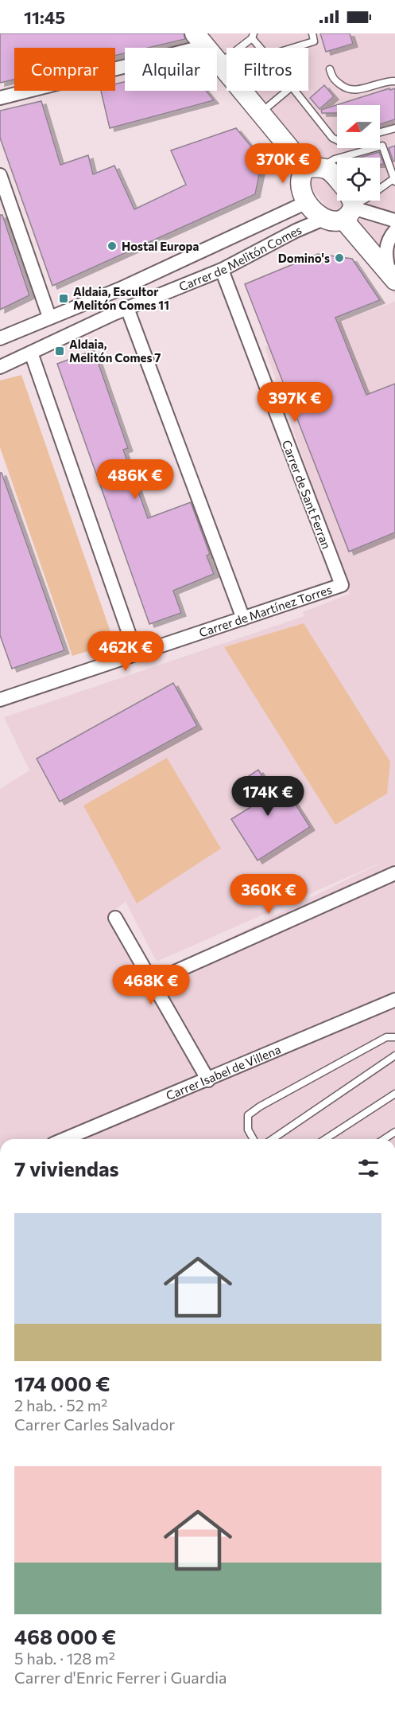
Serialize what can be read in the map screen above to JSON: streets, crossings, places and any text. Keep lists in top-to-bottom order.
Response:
{
  "streets": {
    "street": [
      "Carrer de Melitón Comes",
      "Carrer de Sant Ferran",
      "Carrer de Martínez Torres",
      "Carrer Isabel de Villena"
    ]
  },
  "crossings": [
    ["Carrer de Melitón Comes", "Carrer de Sant Ferran"],
    ["Carrer de Sant Ferran", "Carrer de Martínez Torres"]
  ],
  "places": {
    "other": ["Hostal Europa", "Domino's"],
    "transit": ["Aldaia, Escultor Melitón Comes 11", "Aldaia, Melitón Comes 7"]
  },
  "north": "left",
  "page": {
    "status": "11:45",
    "chip": ["Comprar", "Alquilar", "Filtros"],
    "price": [
      "370K €",
      "397K €",
      "486K €",
      "462K €",
      "174K €",
      "360K €",
      "468K €"
    ],
    "heading": "7 viviendas",
    "list": [
      {
        "name": "174 000 €",
        "note": "2 hab. · 52 m² · Carrer Carles Salvador"
      },
      {
        "name": "468 000 €",
        "note": "5 hab. · 128 m² · Carrer d'Enric Ferrer i Guardia"
      }
    ]
  }
}
